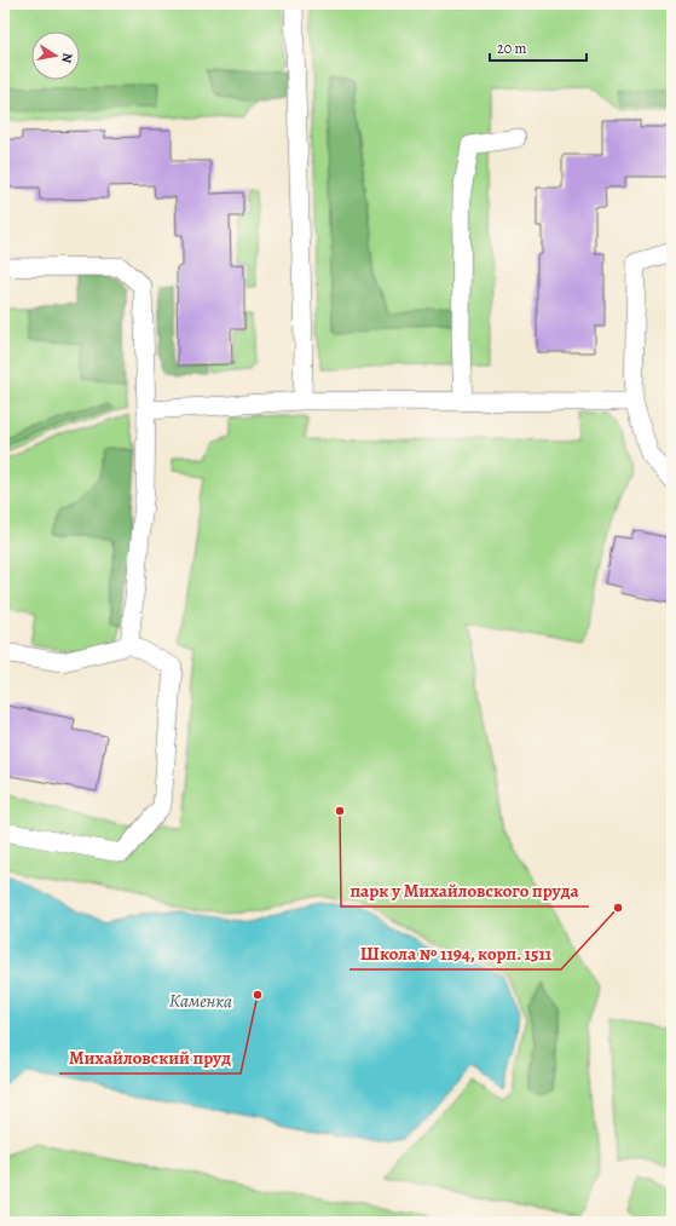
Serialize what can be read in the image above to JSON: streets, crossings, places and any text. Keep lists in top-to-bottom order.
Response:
{
  "water": ["Каменка"],
  "places": ["парк у Михайловского пруда", "Школа № 1194, корп. 1511", "Михайловский пруд"],
  "scale_bar": "20 m",
  "north": "right"
}
